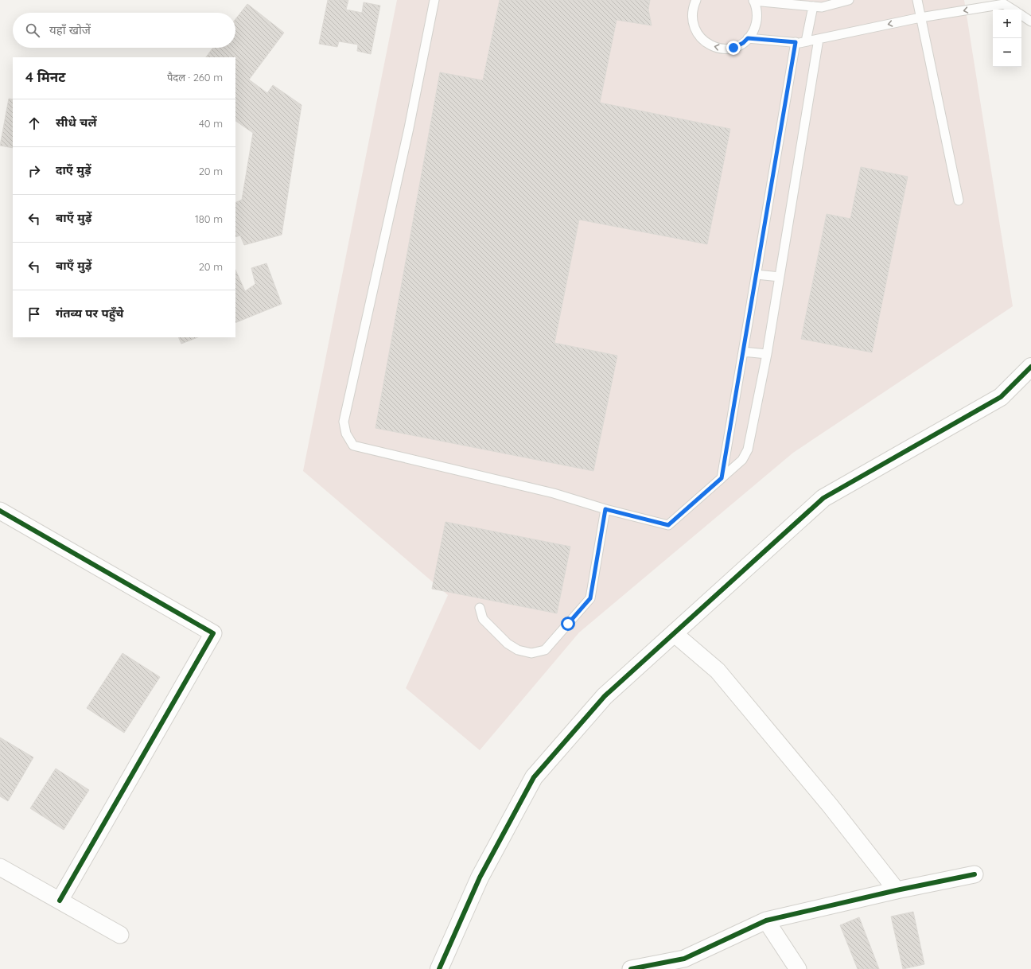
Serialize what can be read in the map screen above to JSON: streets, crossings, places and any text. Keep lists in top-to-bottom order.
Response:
{
  "page": {
    "map_buttons": ["+", "−"],
    "search": "यहाँ खोजें",
    "heading": ["4 मिनट", "पैदल · 260 m"],
    "list": [
      ["सीधे चलें", "40 m"],
      ["दाएँ मुड़ें", "20 m"],
      ["बाएँ मुड़ें", "180 m"],
      ["बाएँ मुड़ें", "20 m"],
      "गंतव्य पर पहुँचे"
    ]
  }
}
